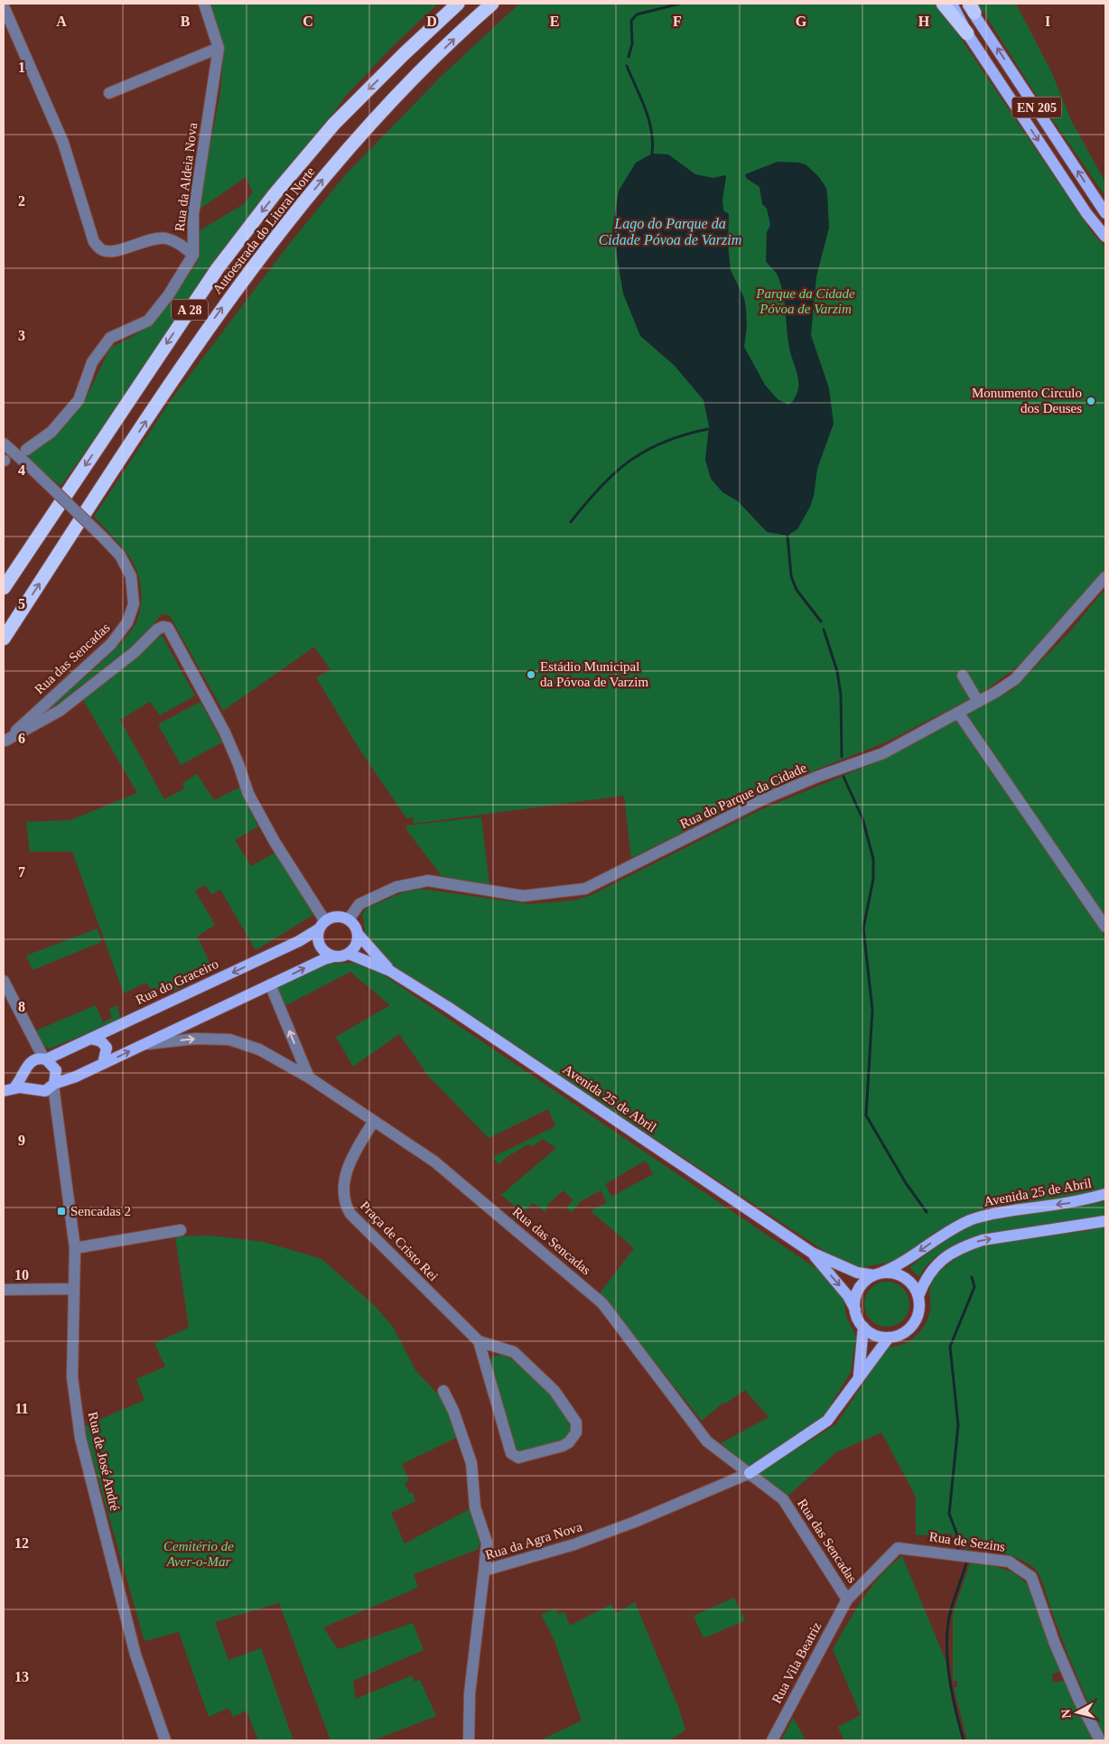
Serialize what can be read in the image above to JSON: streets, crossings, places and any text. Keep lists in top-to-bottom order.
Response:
{
  "streets": {
    "highway": ["Autoestrada do Litoral Norte", "A 28"],
    "main road": ["EN 205", "Rua do Graceiro", "Avenida 25 de Abril"],
    "street": [
      "Rua da Aldeia Nova",
      "Rua das Sencadas",
      "Rua do Parque da Cidade",
      "Praça de Cristo Rei",
      "Rua de José André",
      "Rua da Agra Nova",
      "Rua de Sezins",
      "Rua Vila Beatriz"
    ]
  },
  "crossings": [
    ["Rua das Sencadas", "Praça de Cristo Rei"],
    ["Rua das Sencadas", "Rua da Agra Nova"],
    ["Rua das Sencadas", "Rua de Sezins"],
    ["Rua das Sencadas", "Rua Vila Beatriz"],
    ["Rua do Parque da Cidade", "Rua do Graceiro"],
    ["Rua do Parque da Cidade", "Avenida 25 de Abril"],
    ["Rua do Graceiro", "Avenida 25 de Abril"],
    ["Rua do Graceiro", "Rua de José André"],
    ["Rua de Sezins", "Rua Vila Beatriz"]
  ],
  "water": ["Lago do Parque da Cidade Póvoa de Varzim"],
  "parks": ["Parque da Cidade Póvoa de Varzim", "Cemitério de Aver-o-Mar"],
  "places": {
    "other": ["Monumento Circulo dos Deuses", "Estádio Municipal da Póvoa de Varzim"],
    "transit": ["Sencadas 2"]
  },
  "north": "left",
  "grid": {
    "columns": [
      "A",
      "B",
      "C",
      "D",
      "E",
      "F",
      "G",
      "H",
      "I"
    ],
    "rows": [
      "1",
      "2",
      "3",
      "4",
      "5",
      "6",
      "7",
      "8",
      "9",
      "10",
      "11",
      "12",
      "13"
    ]
  }
}
